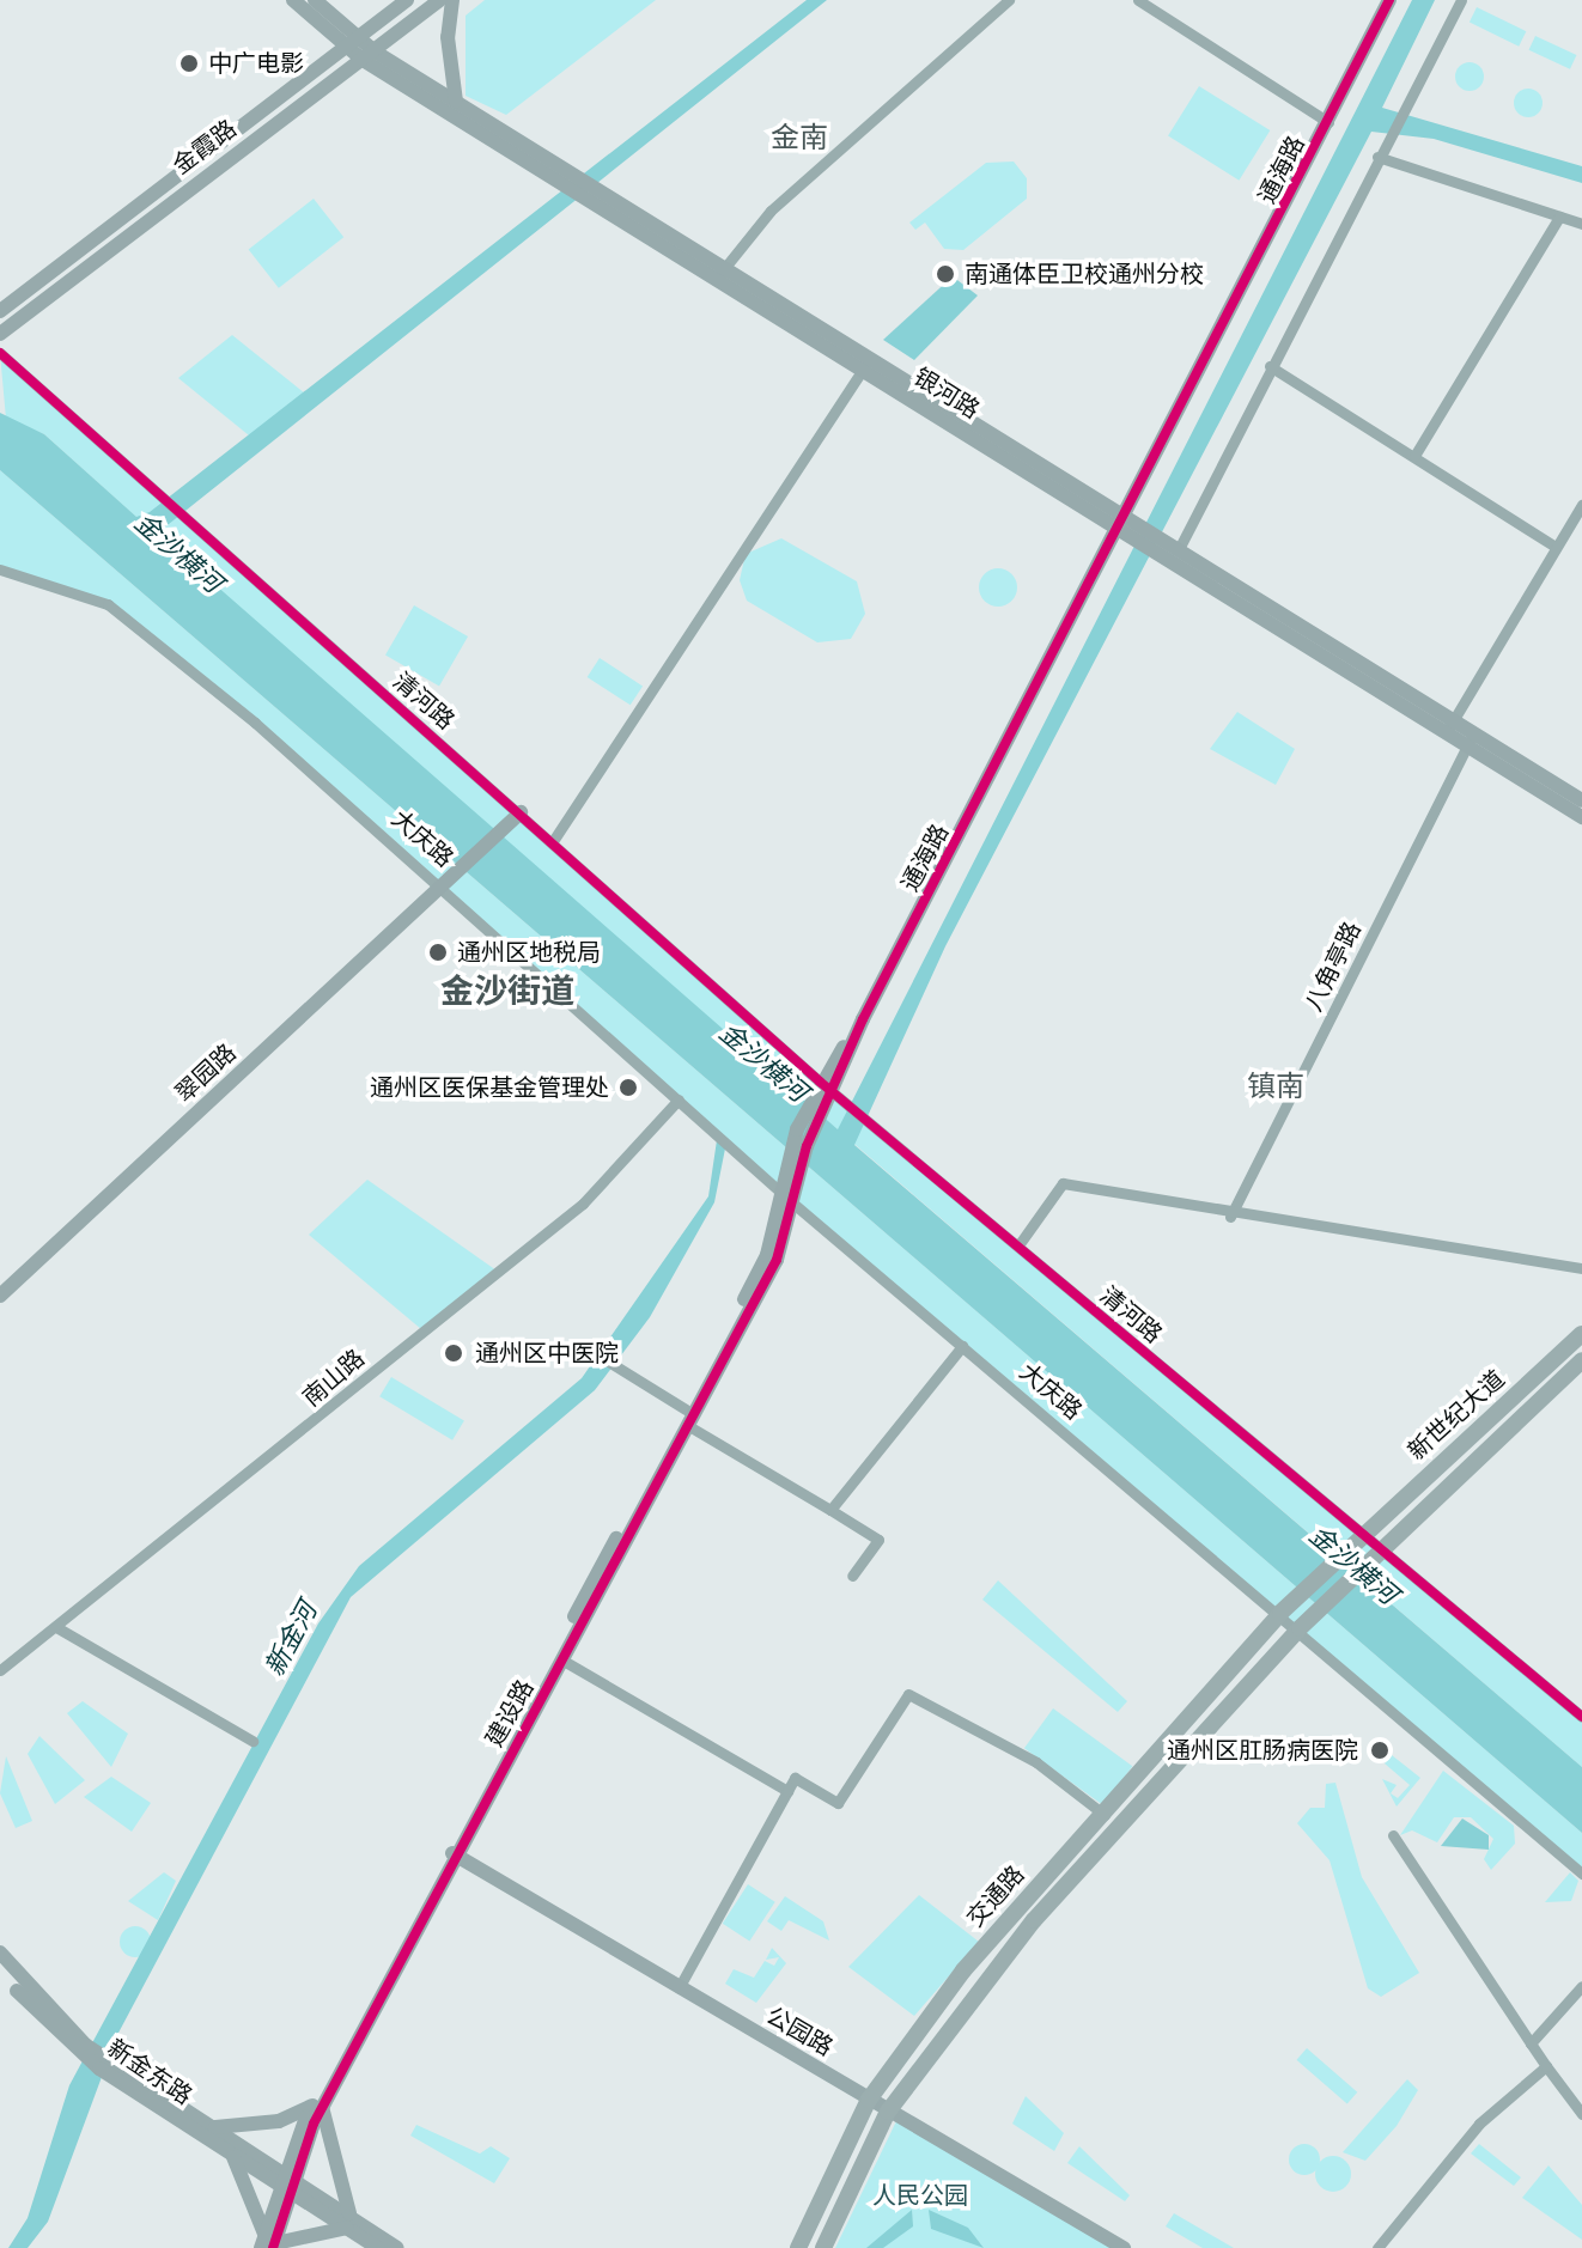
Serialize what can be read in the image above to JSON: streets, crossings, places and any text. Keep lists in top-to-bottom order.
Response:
{
  "streets": {
    "main road": ["新世纪大道", "交通路"],
    "street": [
      "金霞路",
      "通海路",
      "银河路",
      "清河路",
      "大庆路",
      "八角亭路",
      "翠园路",
      "南山路",
      "建设路",
      "公园路",
      "新金东路"
    ]
  },
  "crossings": [
    ["金霞路", "银河路"],
    ["通海路", "银河路"],
    ["通海路", "清河路"],
    ["通海路", "大庆路"],
    ["通海路", "建设路"],
    ["银河路", "八角亭路"],
    ["清河路", "翠园路"],
    ["清河路", "新世纪大道"],
    ["大庆路", "翠园路"],
    ["大庆路", "南山路"],
    ["大庆路", "新世纪大道"],
    ["大庆路", "建设路"],
    ["大庆路", "交通路"],
    ["新世纪大道", "交通路"],
    ["建设路", "公园路"],
    ["建设路", "新金东路"],
    ["交通路", "公园路"]
  ],
  "districts": ["金南", "金沙街道", "镇南"],
  "water": ["金沙横河", "新金河"],
  "parks": ["人民公园"],
  "places": [
    "中广电影",
    "南通体臣卫校通州分校",
    "通州区地税局",
    "通州区医保基金管理处",
    "通州区中医院",
    "通州区肛肠病医院"
  ]
}
